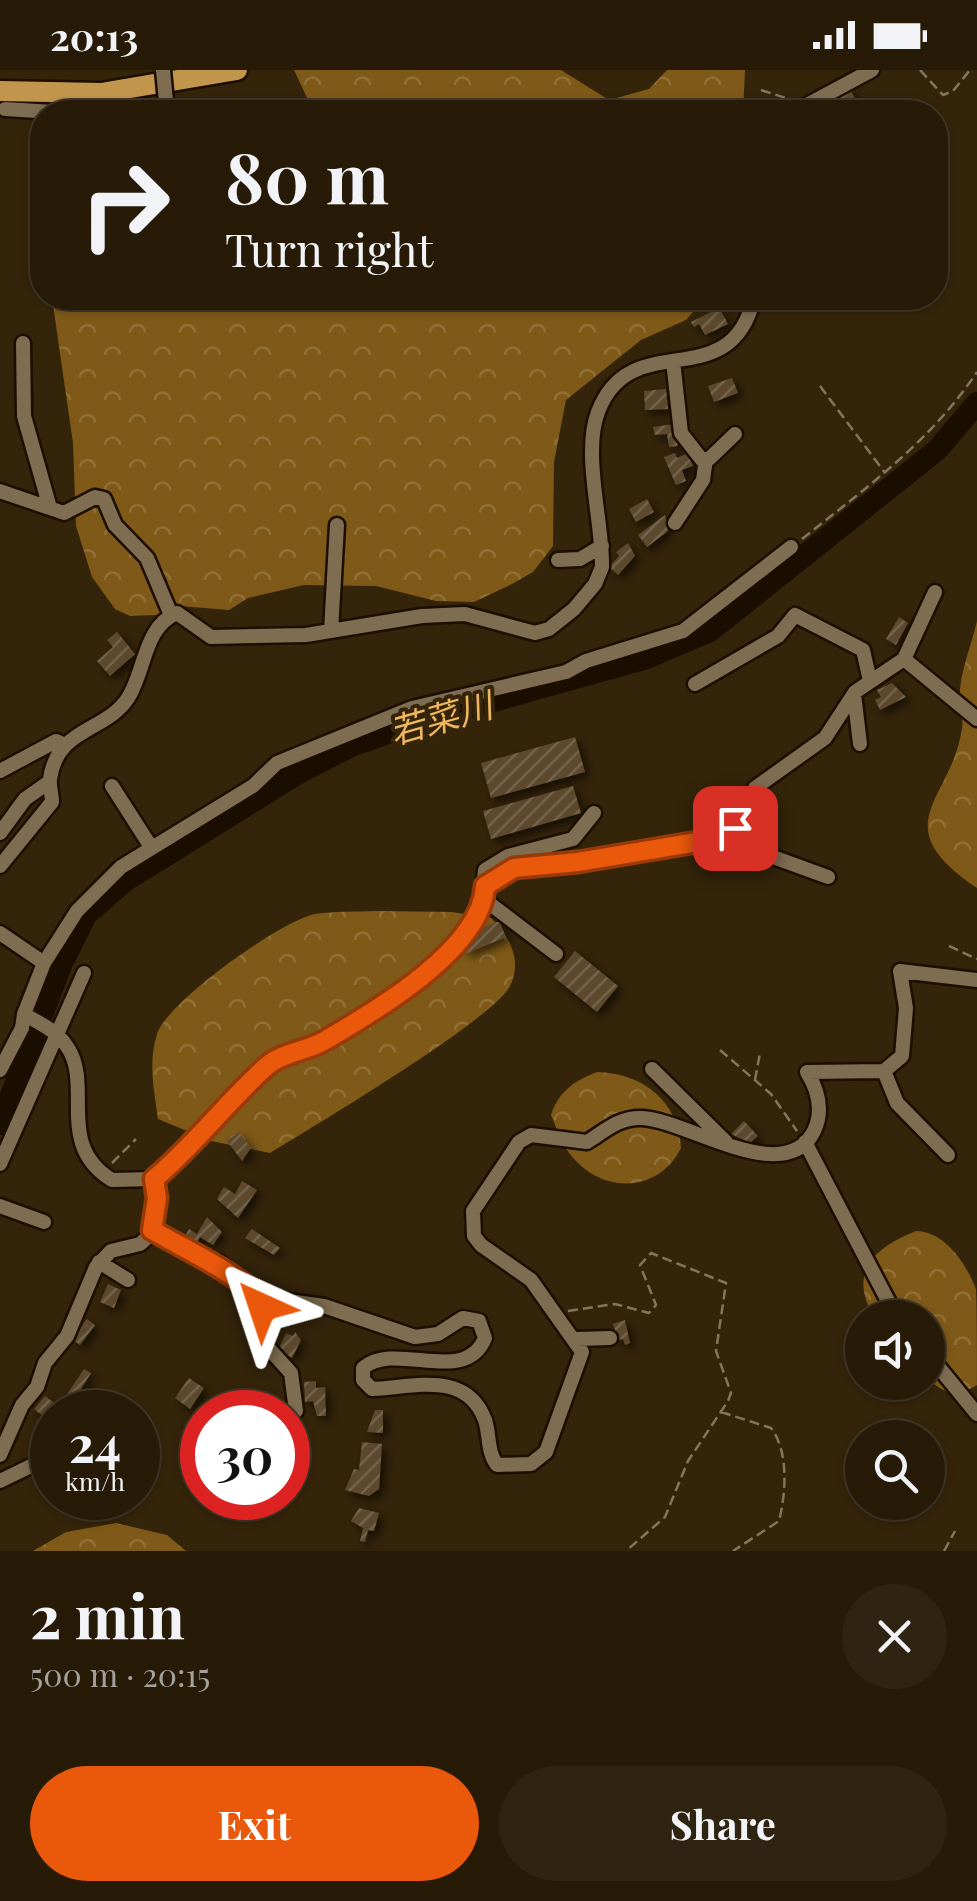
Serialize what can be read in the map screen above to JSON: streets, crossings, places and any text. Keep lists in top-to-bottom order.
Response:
{
  "water": ["若菜川"],
  "page": {
    "status": "20:13",
    "turn": ["80 m", "Turn right"],
    "speed": "24 km/h",
    "limit": "30",
    "heading": ["2 min", "500 m · 20:15"],
    "buttons": ["Exit", "Share"]
  }
}
